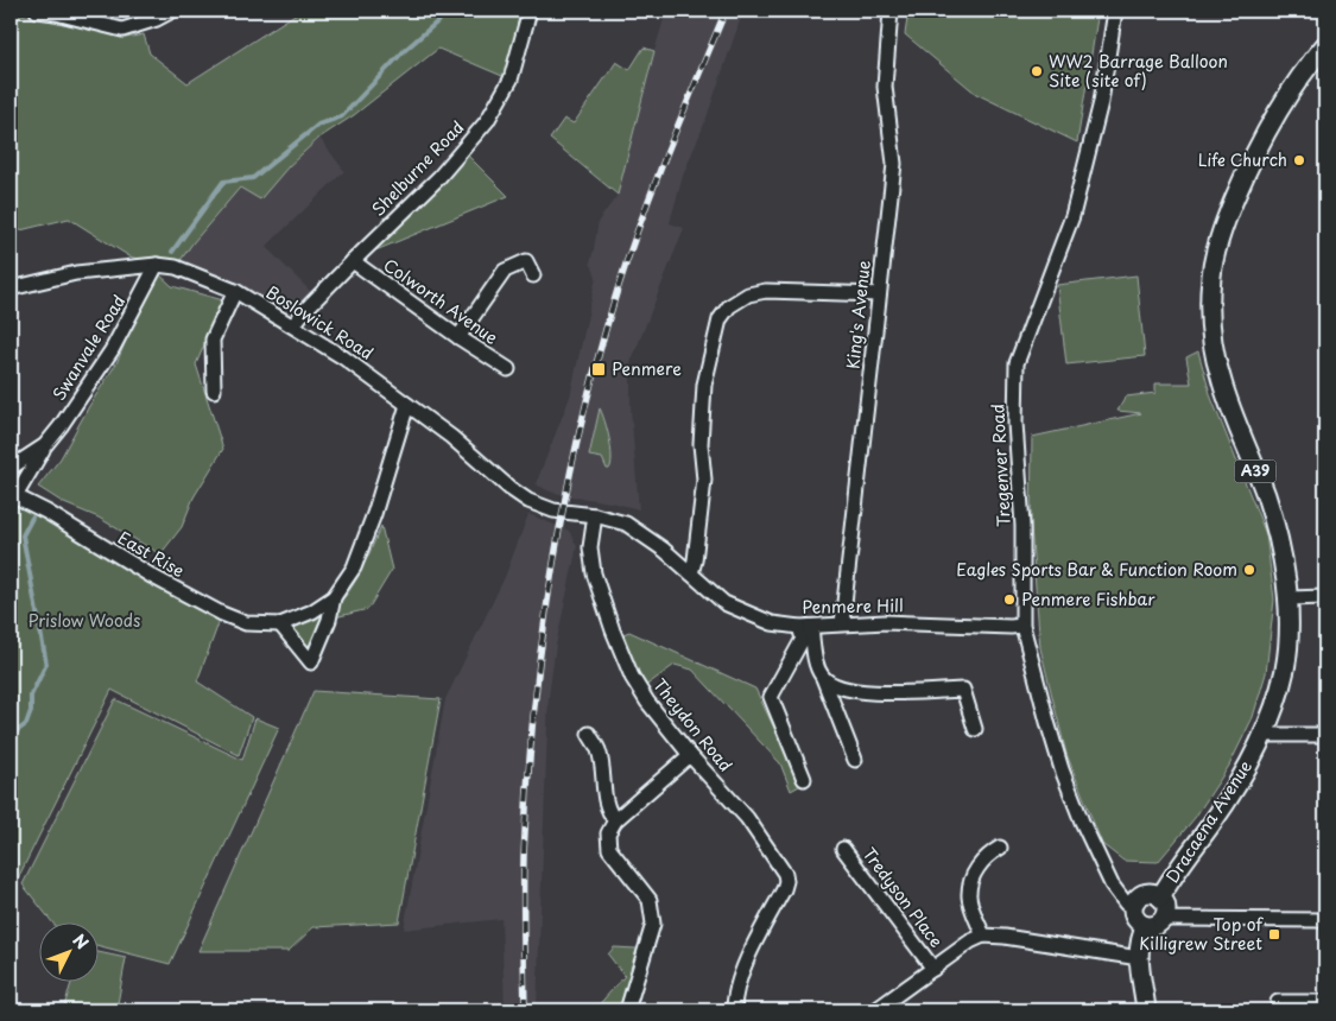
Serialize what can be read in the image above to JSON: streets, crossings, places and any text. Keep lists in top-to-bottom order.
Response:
{
  "streets": {
    "main road": ["A39", "Dracaena Avenue"],
    "street": [
      "Shelburne Road",
      "Colworth Avenue",
      "King's Avenue",
      "Boslowick Road",
      "Swanvale Road",
      "Tregenver Road",
      "East Rise",
      "Penmere Hill",
      "Theydon Road",
      "Tredyson Place"
    ]
  },
  "crossings": [
    ["Shelburne Road", "Colworth Avenue"],
    ["Shelburne Road", "Boslowick Road"],
    ["King's Avenue", "Penmere Hill"],
    ["Boslowick Road", "Swanvale Road"],
    ["Boslowick Road", "East Rise"],
    ["Boslowick Road", "Penmere Hill"],
    ["Swanvale Road", "East Rise"],
    ["Tregenver Road", "Penmere Hill"],
    ["Tregenver Road", "Dracaena Avenue"],
    ["Penmere Hill", "Theydon Road"]
  ],
  "parks": ["Prislow Woods"],
  "places": {
    "other": [
      "WW2 Barrage Balloon Site (site of)",
      "Life Church",
      "Eagles Sports Bar & Function Room",
      "Penmere Fishbar"
    ],
    "transit": ["Penmere", "Top of Killigrew Street"]
  },
  "north": "top right"
}
